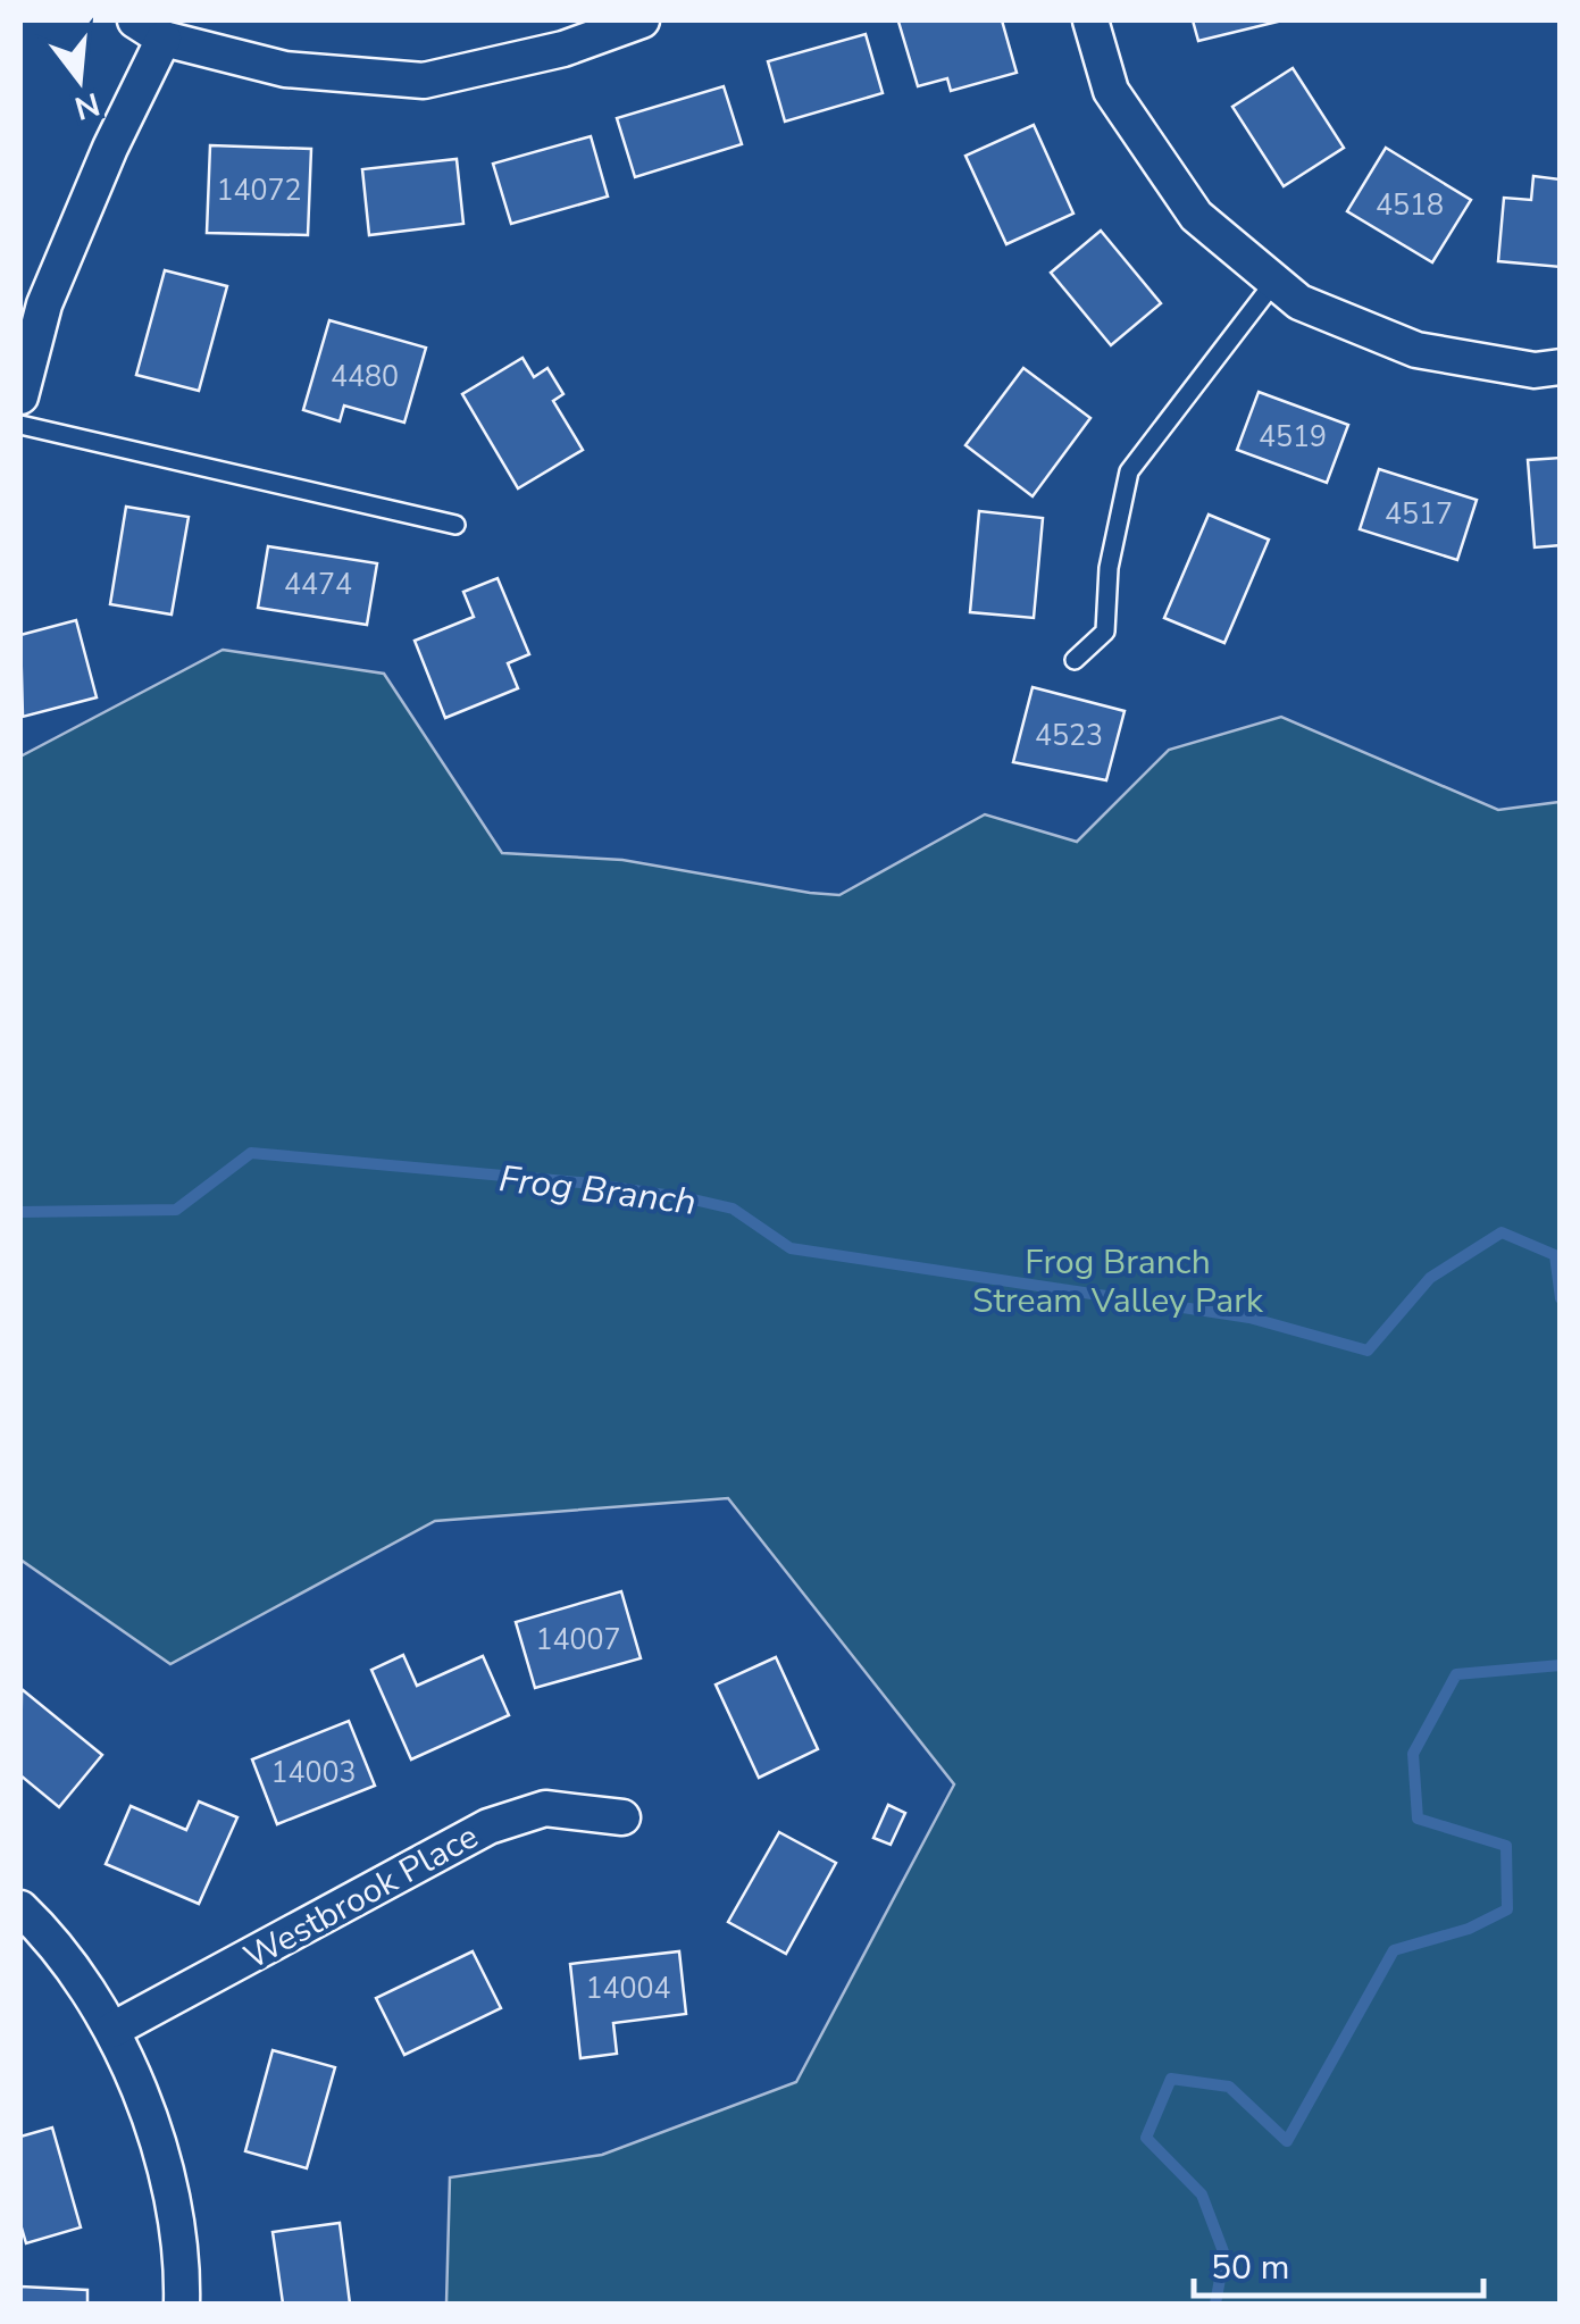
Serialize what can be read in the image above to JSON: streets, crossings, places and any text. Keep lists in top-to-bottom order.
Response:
{
  "streets": {
    "street": ["Westbrook Place"]
  },
  "water": ["Frog Branch"],
  "parks": ["Frog Branch Stream Valley Park"],
  "house_numbers": [
    "14072",
    "4518",
    "4480",
    "4519",
    "4517",
    "4474",
    "4523",
    "14007",
    "14003",
    "14004"
  ],
  "scale_bar": "50 m",
  "north": "bottom"
}
